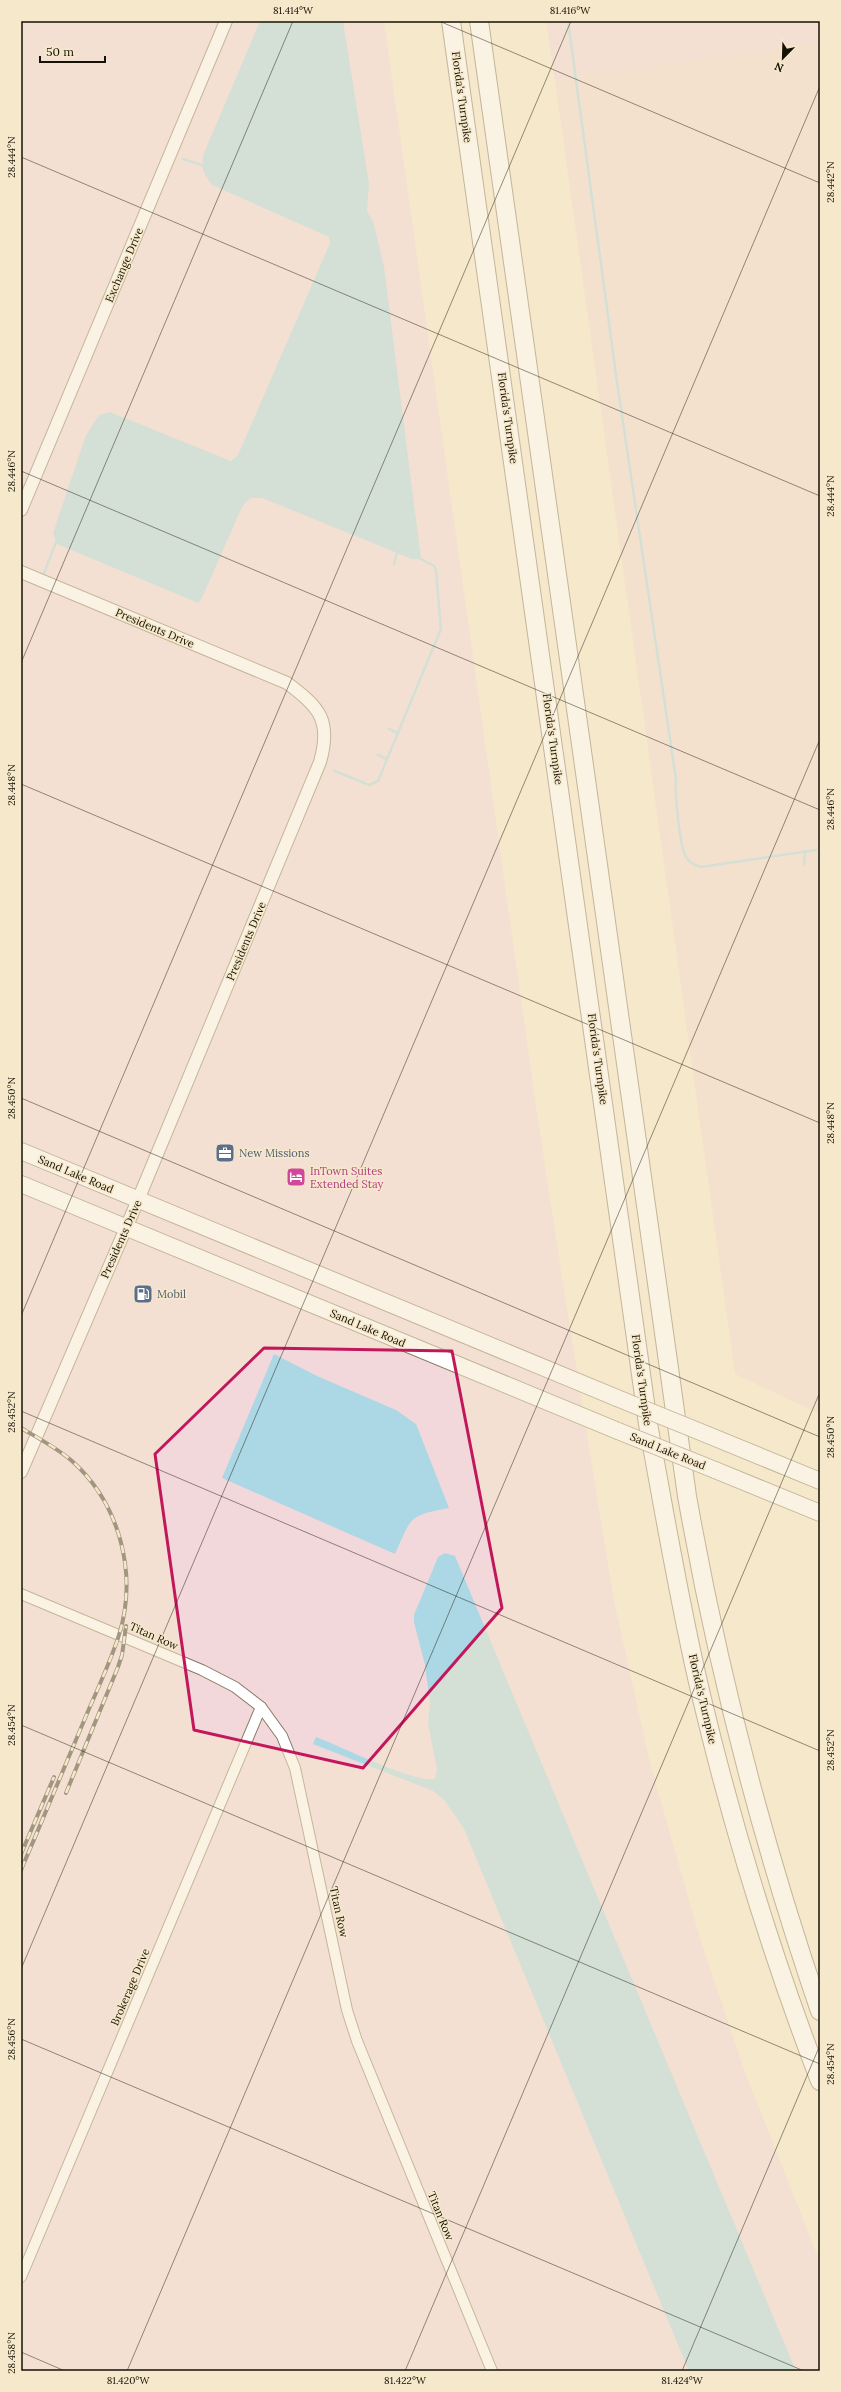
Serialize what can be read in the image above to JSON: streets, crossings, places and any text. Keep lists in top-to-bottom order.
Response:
{
  "streets": {
    "highway": ["Florida's Turnpike"],
    "main road": ["Sand Lake Road"],
    "street": [
      "Exchange Drive",
      "Presidents Drive",
      "Titan Row",
      "Brokerage Drive"
    ]
  },
  "crossings": [
    ["Presidents Drive", "Sand Lake Road"],
    ["Titan Row", "Brokerage Drive"]
  ],
  "places": {
    "office": ["New Missions"],
    "hotel": ["InTown Suites Extended Stay"],
    "fuel station": ["Mobil"]
  },
  "scale_bar": "50 m",
  "north": "bottom left",
  "coordinates": [
    "81.414°W",
    "81.416°W",
    "28.444°N",
    "28.442°N",
    "28.446°N",
    "28.448°N",
    "28.450°N",
    "28.452°N",
    "28.454°N",
    "28.456°N",
    "28.458°N",
    "81.420°W",
    "81.422°W",
    "81.424°W"
  ]
}
